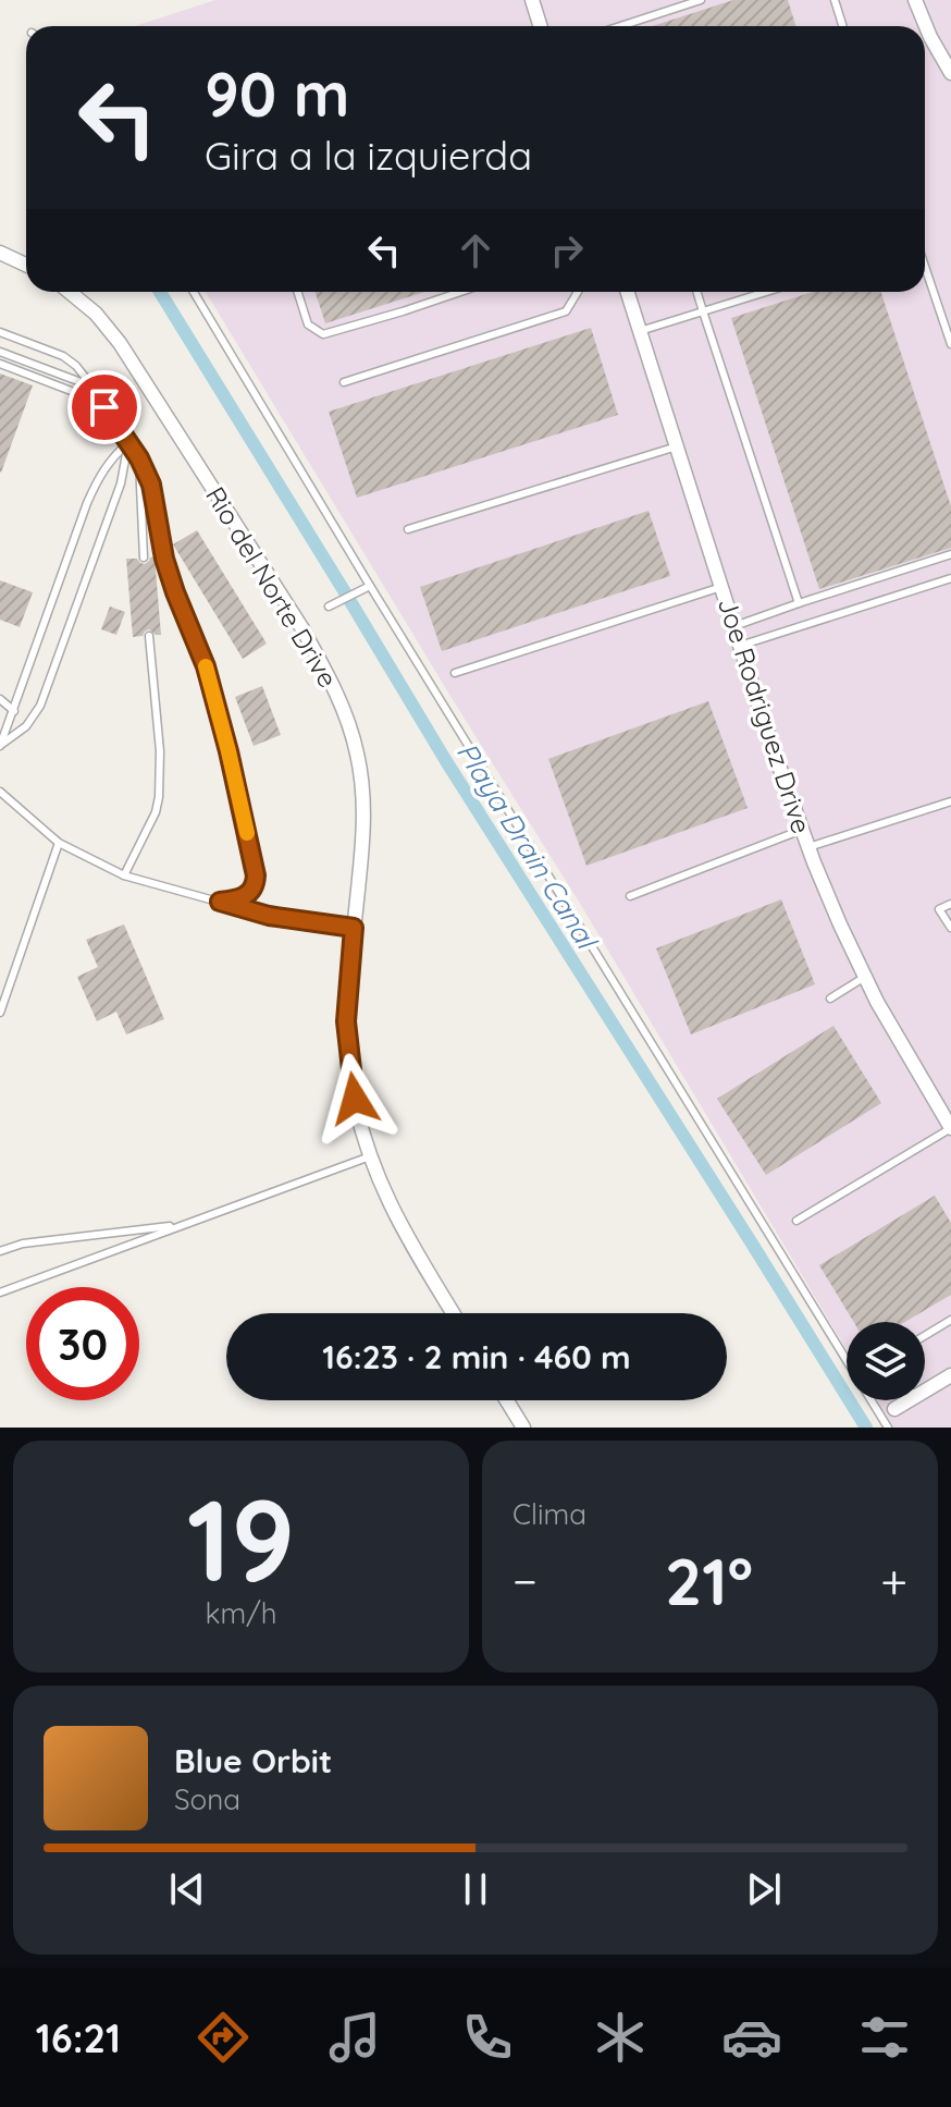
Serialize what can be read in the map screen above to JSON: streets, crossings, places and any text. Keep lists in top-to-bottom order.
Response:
{
  "streets": {
    "street": ["Rio del Norte Drive", "Joe Rodriguez Drive"]
  },
  "water": ["Playa Drain Canal"],
  "page": {
    "turn": ["90 m", "Gira a la izquierda"],
    "limit": "30",
    "trip": "16:23 · 2 min · 460 m",
    "tile": [
      ["19", "km/h"],
      "Clima"
    ],
    "heat": ["−", "21°", "+"],
    "song": ["Blue Orbit", "Sona"],
    "tabs": "16:21"
  }
}
